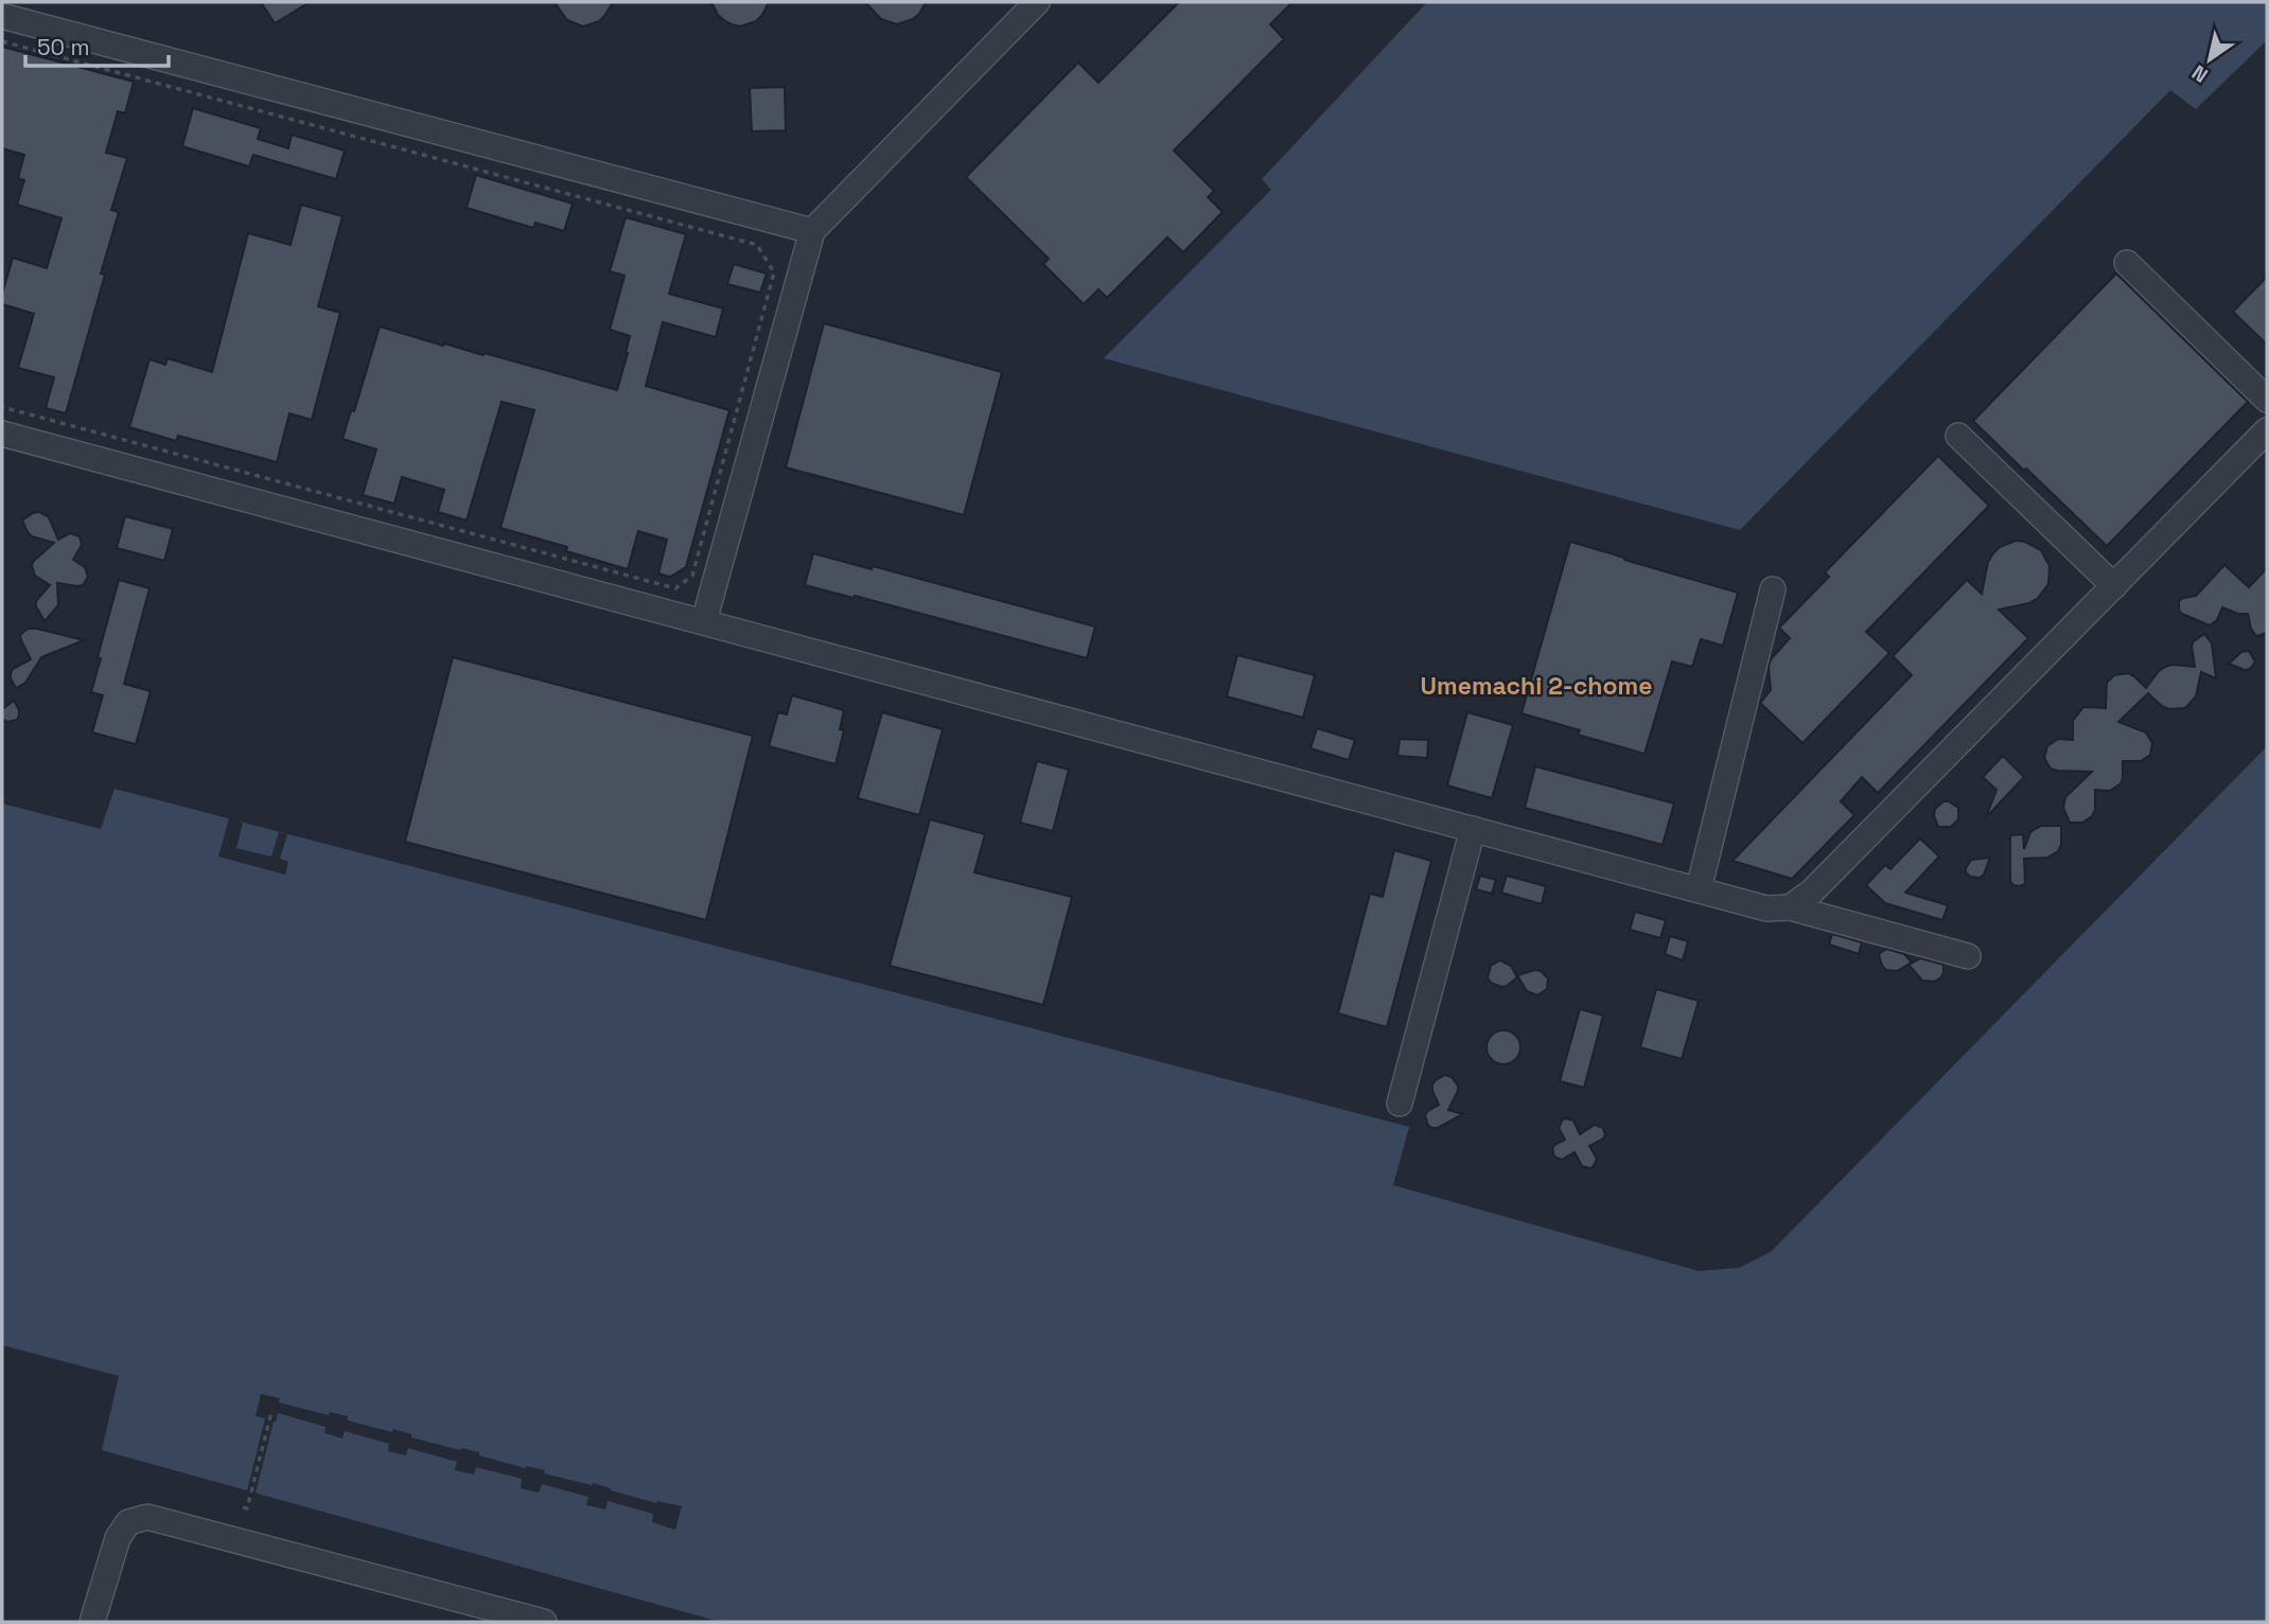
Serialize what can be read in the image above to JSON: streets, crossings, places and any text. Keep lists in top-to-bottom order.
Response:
{
  "districts": ["Umemachi 2-chome"],
  "scale_bar": "50 m",
  "north": "bottom left"
}
